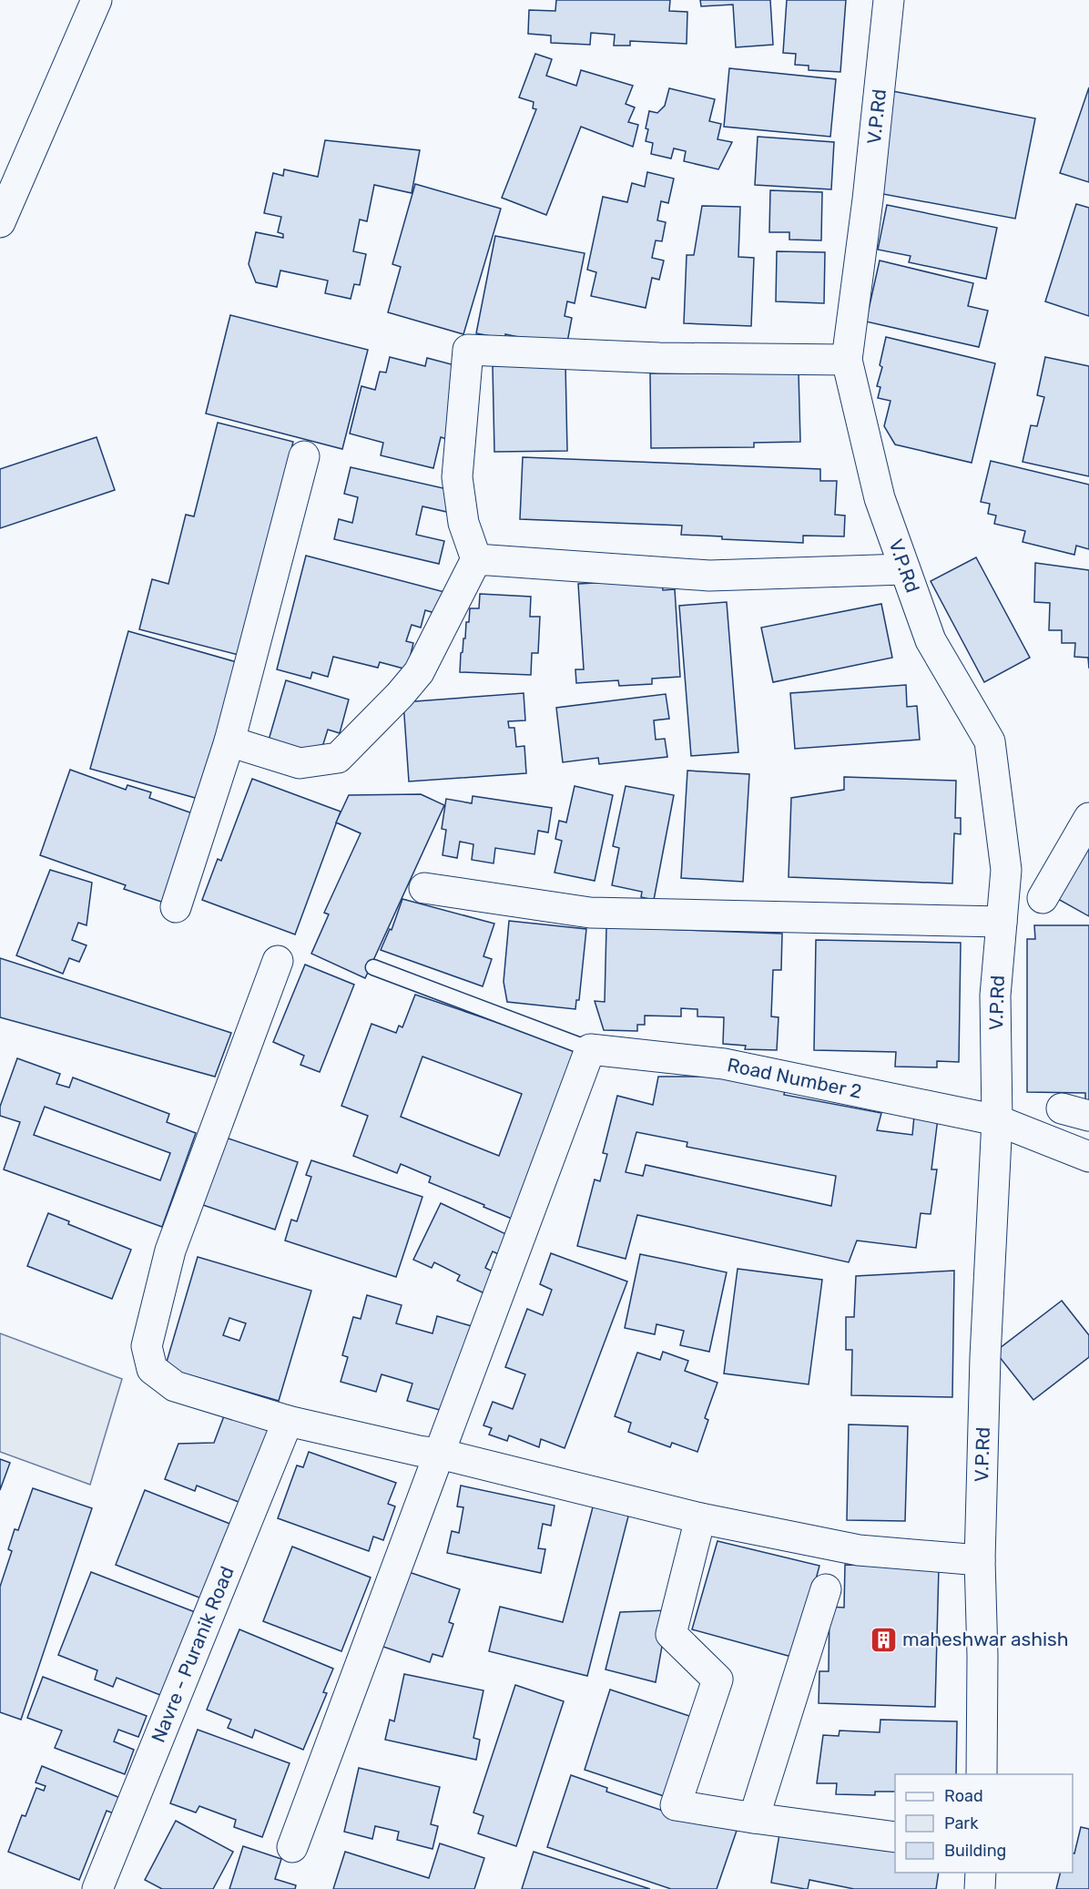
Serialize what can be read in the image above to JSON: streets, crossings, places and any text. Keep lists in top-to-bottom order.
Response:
{
  "streets": {
    "street": ["V.P.Rd", "Road Number 2", "Navre - Puranik Road"]
  },
  "crossings": [
    ["V.P.Rd", "Road Number 2"]
  ],
  "places": {
    "building": ["maheshwar ashish"]
  },
  "legend": ["Road", "Park", "Building"]
}
